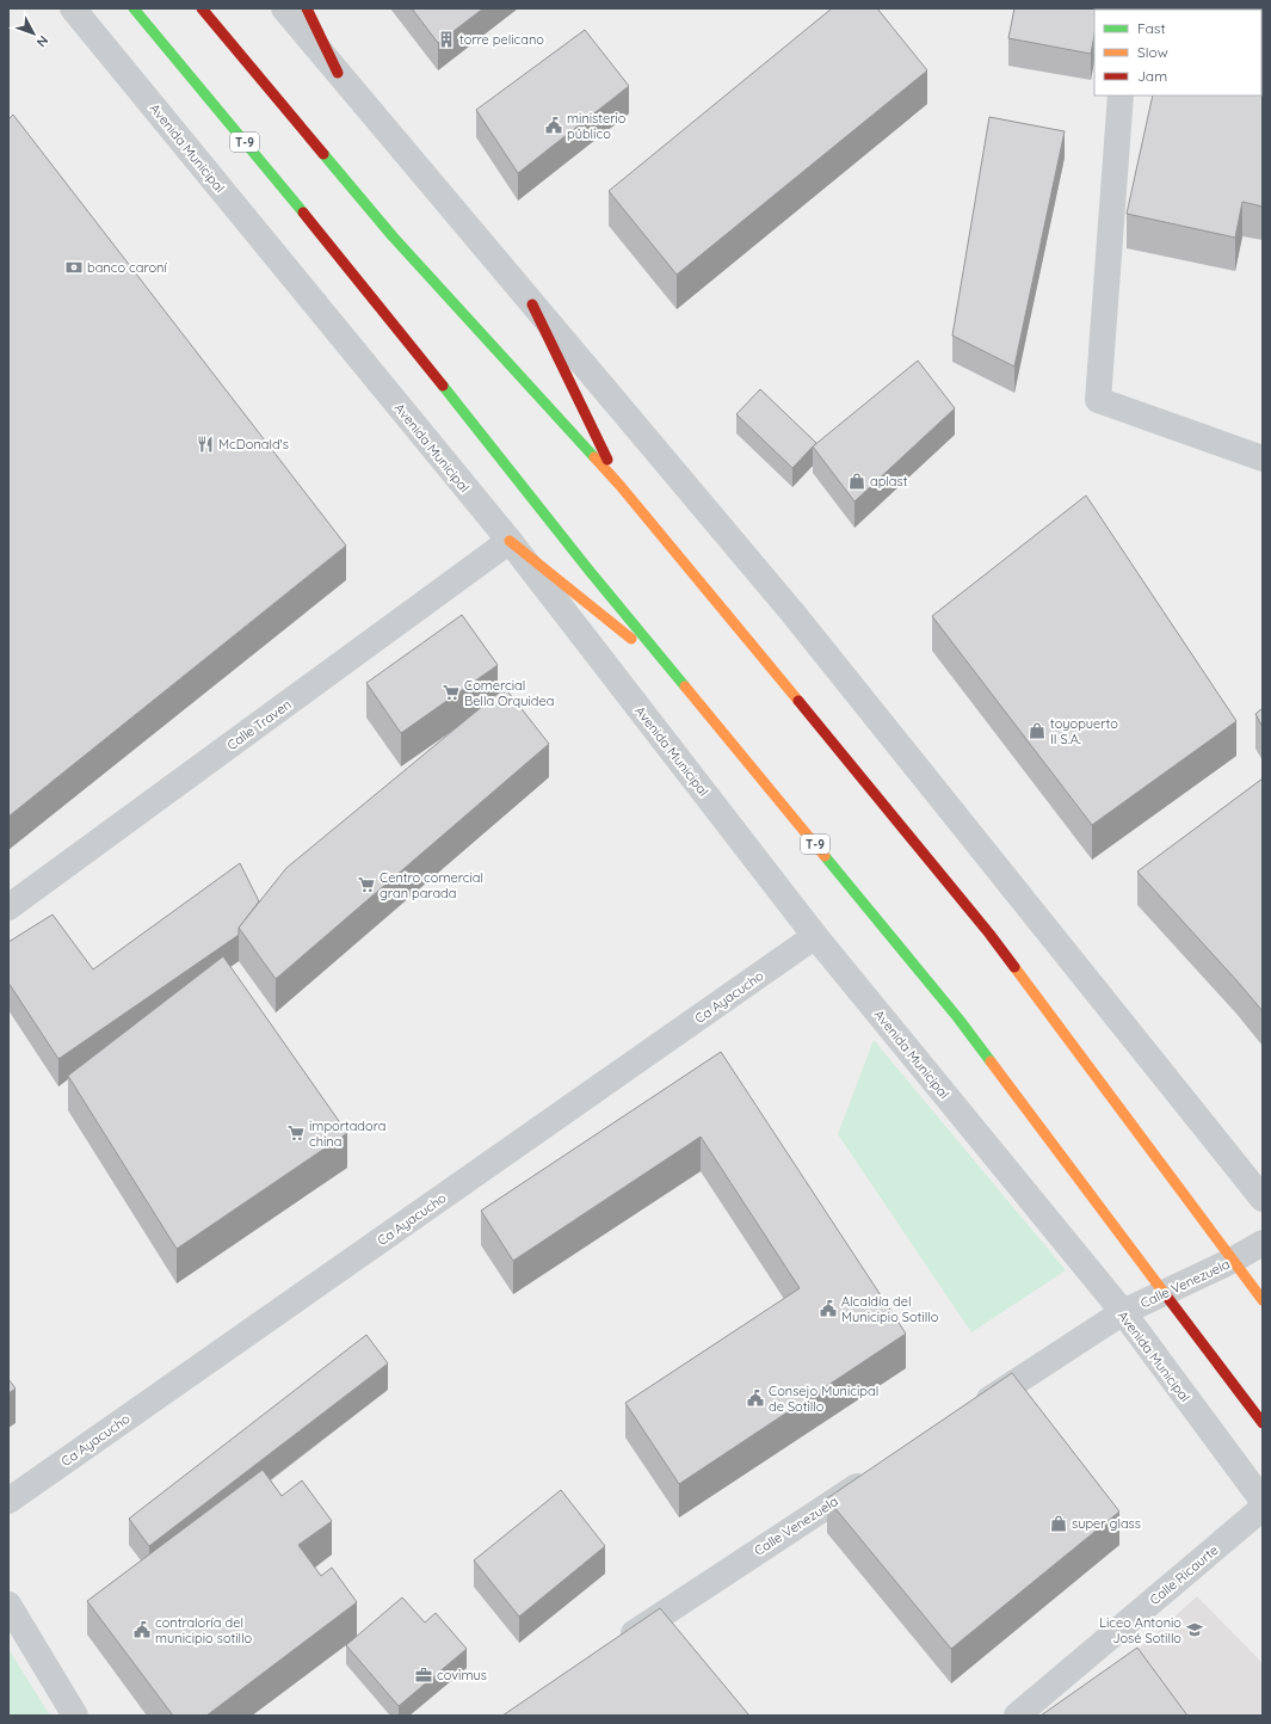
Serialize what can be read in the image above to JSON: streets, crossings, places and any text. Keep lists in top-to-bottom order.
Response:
{
  "streets": {
    "main road": ["T-9"],
    "street": [
      "Avenida Municipal",
      "Calle Traven",
      "Ca Ayacucho",
      "Calle Venezuela",
      "Calle Ricaurte"
    ]
  },
  "crossings": [
    ["T-9", "Calle Venezuela"],
    ["Avenida Municipal", "Calle Traven"],
    ["Avenida Municipal", "Ca Ayacucho"],
    ["Avenida Municipal", "Calle Venezuela"]
  ],
  "places": {
    "building": ["torre pelicano"],
    "public building": [
      "ministerio público",
      "Alcaldía del Municipio Sotillo",
      "Consejo Municipal de Sotillo",
      "contraloría del municipio sotillo"
    ],
    "bank": ["banco caroní"],
    "restaurant": ["McDonald's"],
    "shop": ["aplast", "toyopuerto II S.A.", "super glass"],
    "supermarket": ["Comercial Bella Orquidea", "Centro comercial gran parada", "importadora china"],
    "school or university": ["Liceo Antonio José Sotillo"],
    "office": ["covimus"]
  },
  "legend": ["Fast", "Slow", "Jam"],
  "north": "bottom right"
}
